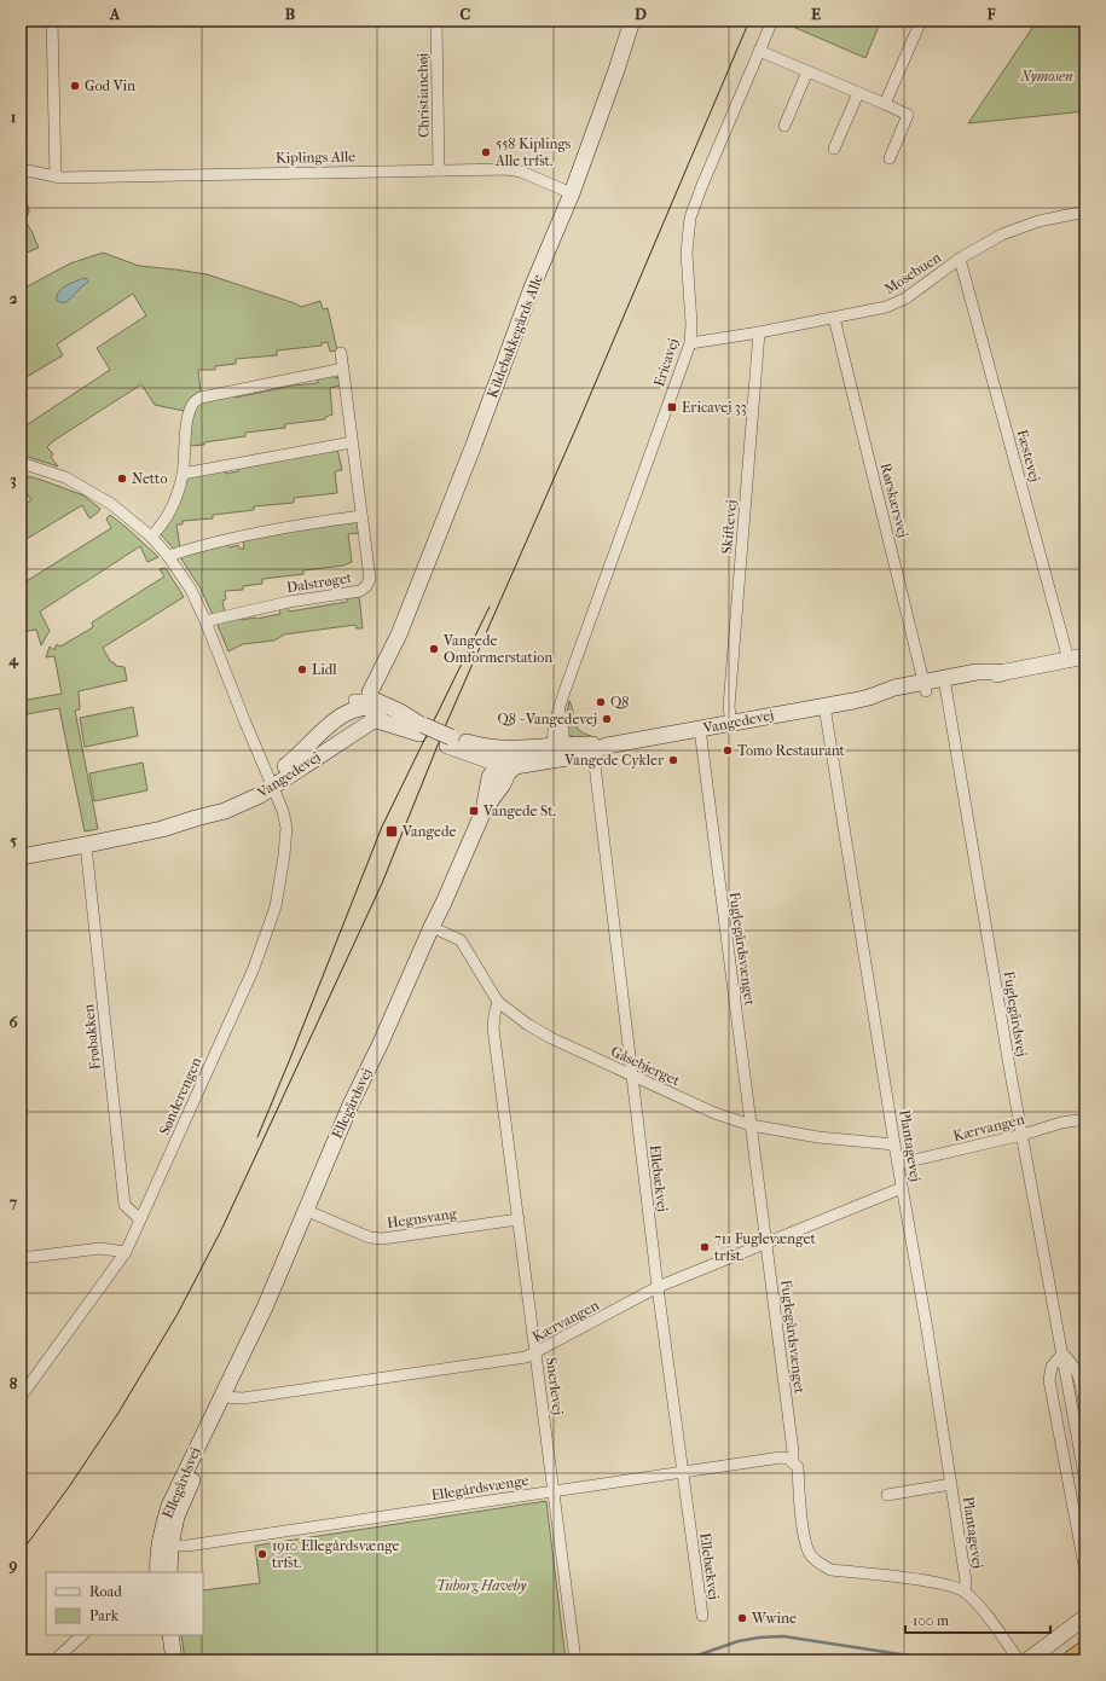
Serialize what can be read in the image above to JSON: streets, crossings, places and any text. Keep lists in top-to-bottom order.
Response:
{
  "streets": {
    "street": [
      "Christianehøj",
      "Kiplings Alle",
      "Mosebuen",
      "Kildebakkegårds Alle",
      "Ericavej",
      "Fæstevej",
      "Rørskærsvej",
      "Skiftevej",
      "Dalstrøget",
      "Vangedevej",
      "Fuglegårdsvænget",
      "Fuglegårdsvej",
      "Frøbakken",
      "Gåsebjerget",
      "Sønderengen",
      "Ellegårdsvej",
      "Kærvangen",
      "Plantagevej",
      "Ellebækvej",
      "Hegnsvang",
      "Snerlevej",
      "Ellegårdsvænge"
    ]
  },
  "crossings": [
    ["Christianehøj", "Kiplings Alle"],
    ["Kiplings Alle", "Kildebakkegårds Alle"],
    ["Mosebuen", "Ericavej"],
    ["Mosebuen", "Fæstevej"],
    ["Mosebuen", "Rørskærsvej"],
    ["Mosebuen", "Skiftevej"],
    ["Kildebakkegårds Alle", "Vangedevej"],
    ["Ericavej", "Vangedevej"],
    ["Fæstevej", "Vangedevej"],
    ["Rørskærsvej", "Vangedevej"],
    ["Skiftevej", "Vangedevej"],
    ["Vangedevej", "Fuglegårdsvænget"],
    ["Vangedevej", "Fuglegårdsvej"],
    ["Vangedevej", "Frøbakken"],
    ["Vangedevej", "Sønderengen"],
    ["Vangedevej", "Ellegårdsvej"],
    ["Vangedevej", "Plantagevej"],
    ["Vangedevej", "Ellebækvej"],
    ["Fuglegårdsvænget", "Gåsebjerget"],
    ["Fuglegårdsvænget", "Kærvangen"],
    ["Fuglegårdsvænget", "Plantagevej"],
    ["Fuglegårdsvænget", "Ellegårdsvænge"],
    ["Fuglegårdsvej", "Kærvangen"],
    ["Frøbakken", "Sønderengen"],
    ["Gåsebjerget", "Ellegårdsvej"],
    ["Gåsebjerget", "Plantagevej"],
    ["Gåsebjerget", "Ellebækvej"],
    ["Gåsebjerget", "Snerlevej"],
    ["Ellegårdsvej", "Kærvangen"],
    ["Ellegårdsvej", "Hegnsvang"],
    ["Ellegårdsvej", "Ellegårdsvænge"],
    ["Kærvangen", "Plantagevej"],
    ["Kærvangen", "Ellebækvej"],
    ["Kærvangen", "Snerlevej"],
    ["Ellebækvej", "Ellegårdsvænge"],
    ["Hegnsvang", "Snerlevej"],
    ["Snerlevej", "Ellegårdsvænge"]
  ],
  "parks": ["Nymosen", "Tuborg Haveby"],
  "places": {
    "other": [
      "God Vin",
      "558 Kiplings Alle trfst.",
      "Netto",
      "Vangede Omformerstation",
      "Lidl",
      "Q8",
      "Q8 - Vangedevej",
      "Tomo Restaurant",
      "Vangede Cykler",
      "711 Fuglevænget trfst.",
      "1910 Ellegårdsvænge trfst.",
      "Wwine"
    ],
    "transit": ["Ericavej 33", "Vangede St.", "Vangede"]
  },
  "legend": ["Road", "Park"],
  "scale_bar": "100 m",
  "grid": {
    "columns": [
      "A",
      "B",
      "C",
      "D",
      "E",
      "F"
    ],
    "rows": [
      "1",
      "2",
      "3",
      "4",
      "5",
      "6",
      "7",
      "8",
      "9"
    ]
  }
}
